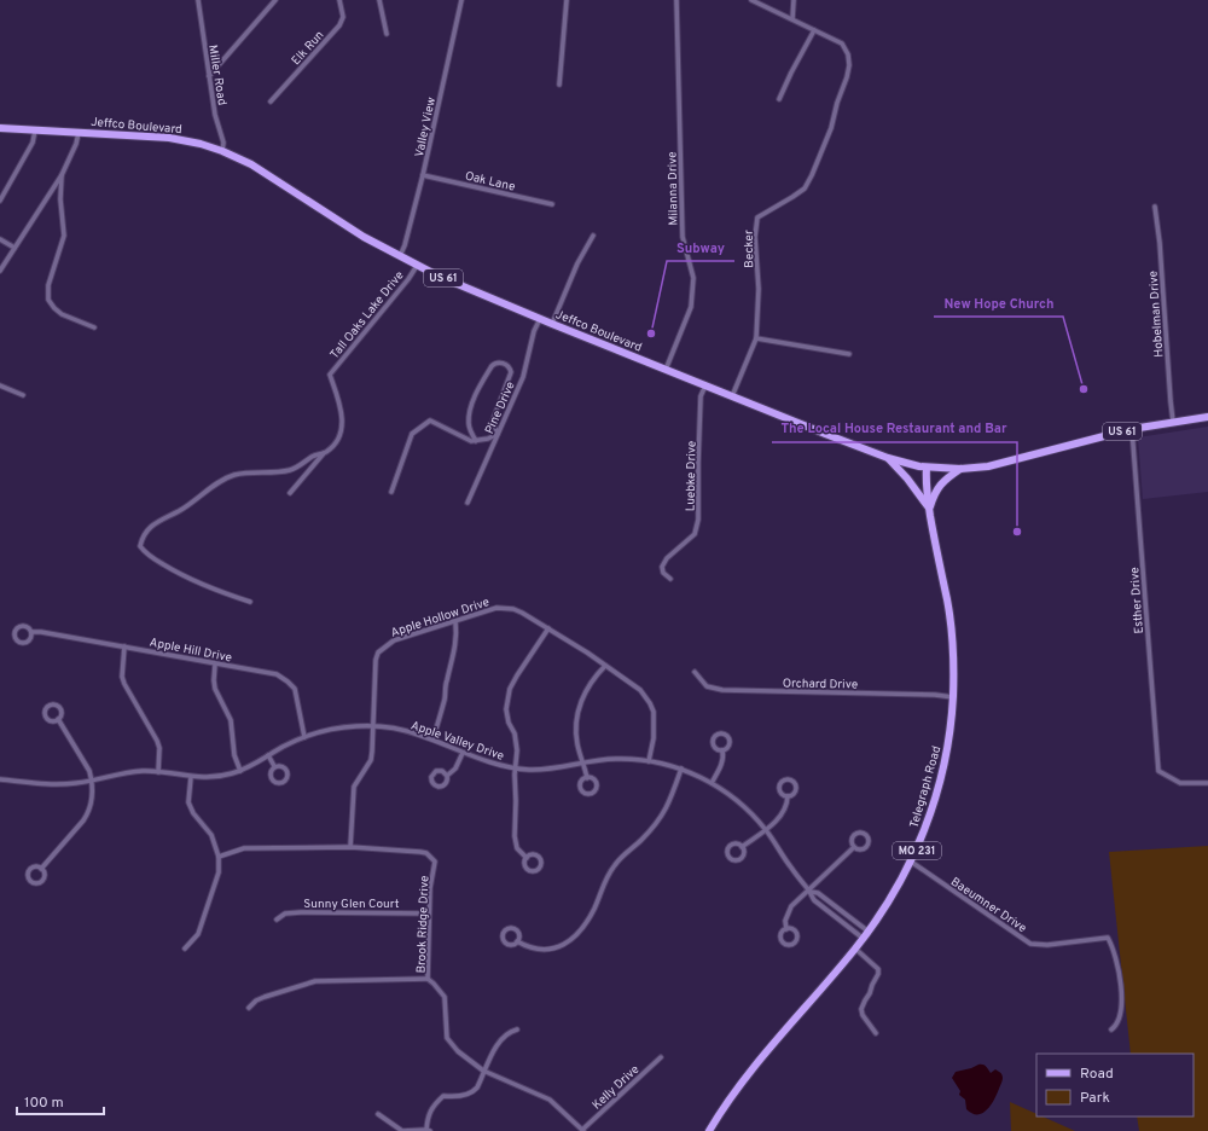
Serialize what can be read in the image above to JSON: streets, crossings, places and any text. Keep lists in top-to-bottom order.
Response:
{
  "streets": {
    "main road": [
      "Jeffco Boulevard",
      "US 61",
      "Telegraph Road",
      "MO 231"
    ],
    "street": [
      "Elk Run",
      "Miller Road",
      "Valley View",
      "Oak Lane",
      "Milanna Drive",
      "Becker",
      "Tall Oaks Lake Drive",
      "Hobelman Drive",
      "Pine Drive",
      "Luebke Drive",
      "Esther Drive",
      "Apple Hollow Drive",
      "Apple Hill Drive",
      "Orchard Drive",
      "Apple Valley Drive",
      "Sunny Glen Court",
      "Baeumner Drive",
      "Brook Ridge Drive",
      "Kelly Drive"
    ]
  },
  "crossings": [
    ["Miller Road", "Jeffco Boulevard"],
    ["Jeffco Boulevard", "Valley View"],
    ["Jeffco Boulevard", "Milanna Drive"],
    ["Jeffco Boulevard", "Becker"],
    ["Jeffco Boulevard", "Tall Oaks Lake Drive"],
    ["Jeffco Boulevard", "Hobelman Drive"],
    ["Jeffco Boulevard", "Pine Drive"],
    ["Jeffco Boulevard", "Luebke Drive"],
    ["Jeffco Boulevard", "Esther Drive"],
    ["Jeffco Boulevard", "Telegraph Road"],
    ["Valley View", "Oak Lane"],
    ["Apple Hollow Drive", "Apple Valley Drive"],
    ["Apple Hollow Drive", "Brook Ridge Drive"],
    ["Apple Hill Drive", "Apple Valley Drive"],
    ["Orchard Drive", "Telegraph Road"],
    ["Apple Valley Drive", "Telegraph Road"],
    ["Telegraph Road", "Baeumner Drive"],
    ["Sunny Glen Court", "Brook Ridge Drive"],
    ["Brook Ridge Drive", "Kelly Drive"]
  ],
  "places": ["Subway", "New Hope Church", "The Local House Restaurant and Bar"],
  "legend": ["Road", "Park"],
  "scale_bar": "100 m"
}
